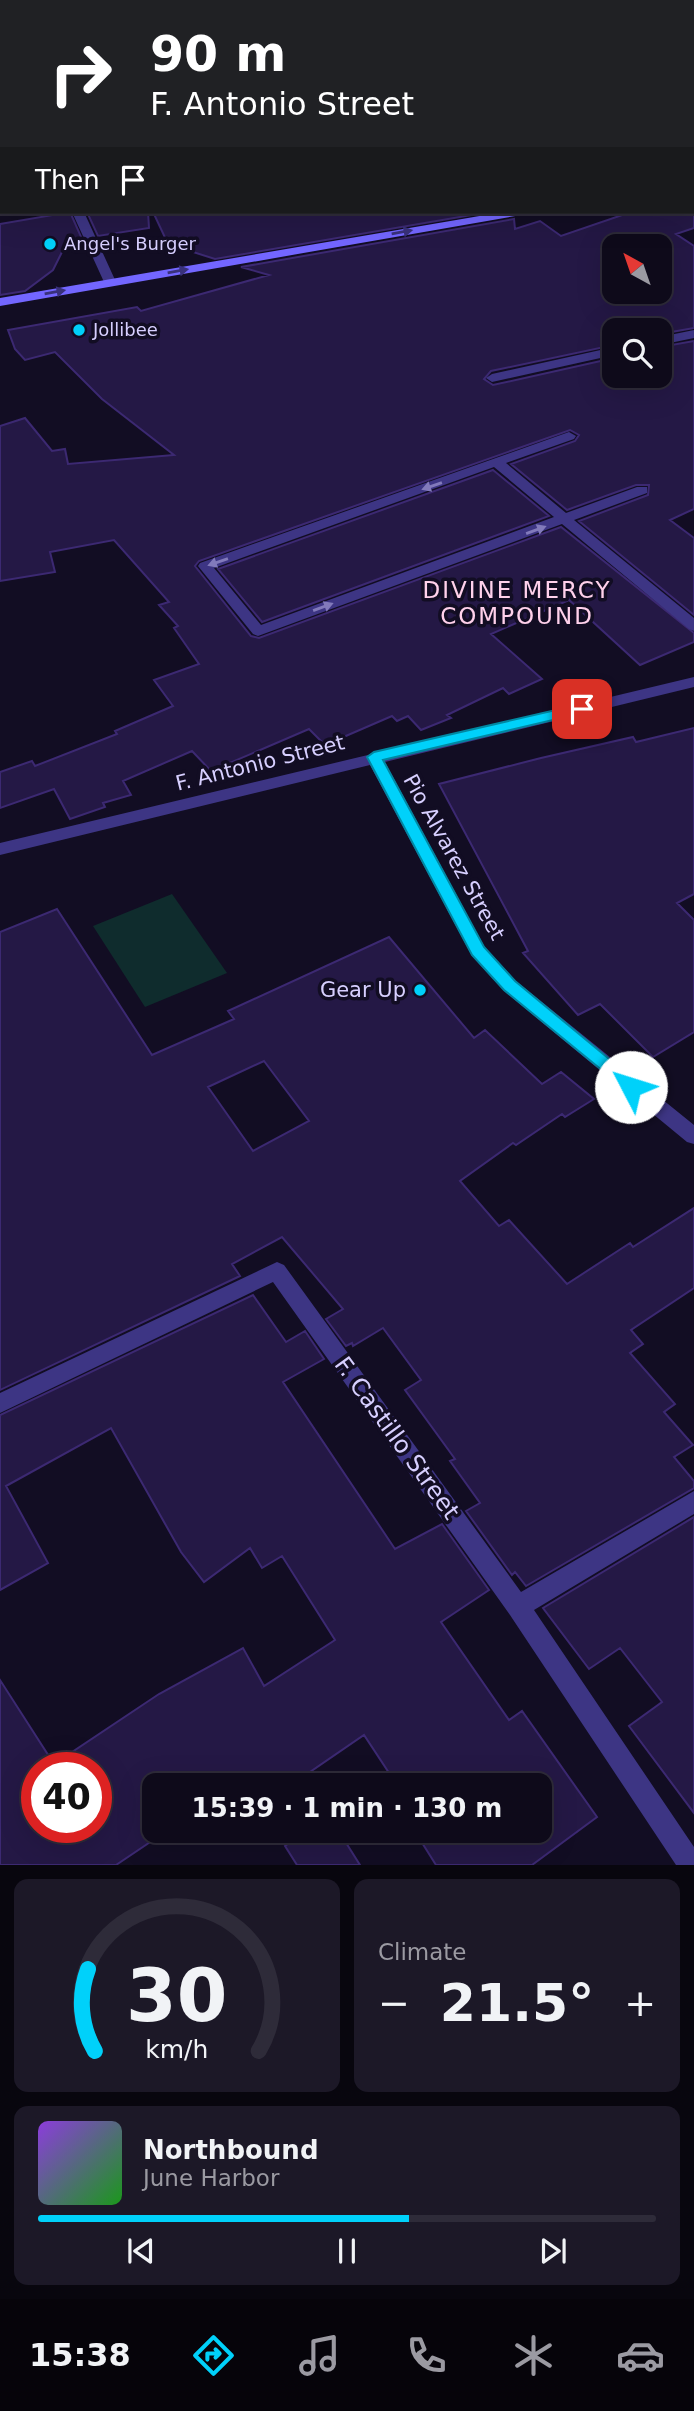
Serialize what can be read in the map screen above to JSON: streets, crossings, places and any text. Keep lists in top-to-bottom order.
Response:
{
  "streets": {
    "street": ["F. Antonio Street", "Pio Alvarez Street", "F. Castillo Street"]
  },
  "crossings": [
    ["F. Antonio Street", "Pio Alvarez Street"]
  ],
  "districts": ["DIVINE MERCY COMPOUND"],
  "places": ["Angel's Burger", "Jollibee", "Gear Up"],
  "north": "top left",
  "page": {
    "turn": ["90 m", "F. Antonio Street"],
    "then": "Then",
    "limit": "40",
    "trip": "15:39 · 1 min · 130 m",
    "tile": "Climate",
    "heat": ["−", "21.5°", "+"],
    "song": ["Northbound", "June Harbor"],
    "tabs": "15:38",
    "gauge": ["30", "km/h"]
  }
}
